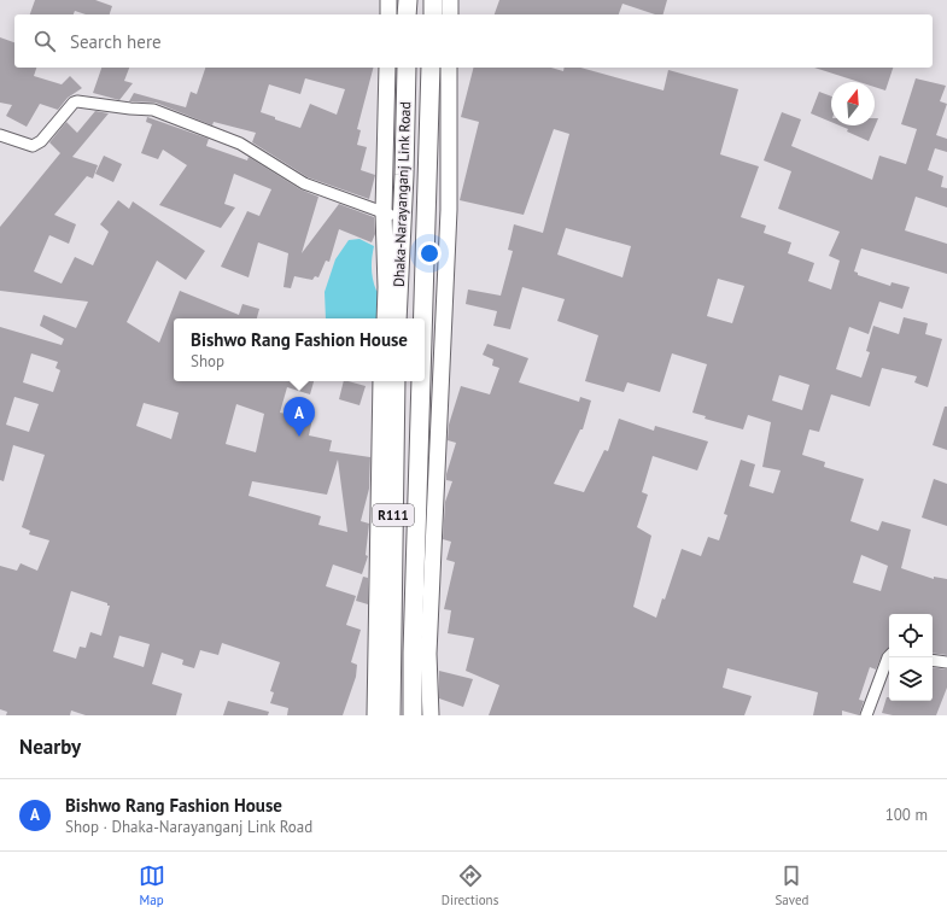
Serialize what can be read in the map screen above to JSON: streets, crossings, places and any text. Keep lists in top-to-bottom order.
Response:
{
  "streets": {
    "main road": ["Dhaka-Narayanganj Link Road", "R111"]
  },
  "north": "top",
  "page": {
    "search": "Search here",
    "popup": ["Bishwo Rang Fashion House", "Shop"],
    "pins": "A",
    "heading": "Nearby",
    "list": [
      {
        "mark": "A",
        "name": "Bishwo Rang Fashion House",
        "note": "Shop · Dhaka-Narayanganj Link Road",
        "value": "100 m"
      }
    ],
    "nav": ["Map", "Directions", "Saved"]
  }
}
